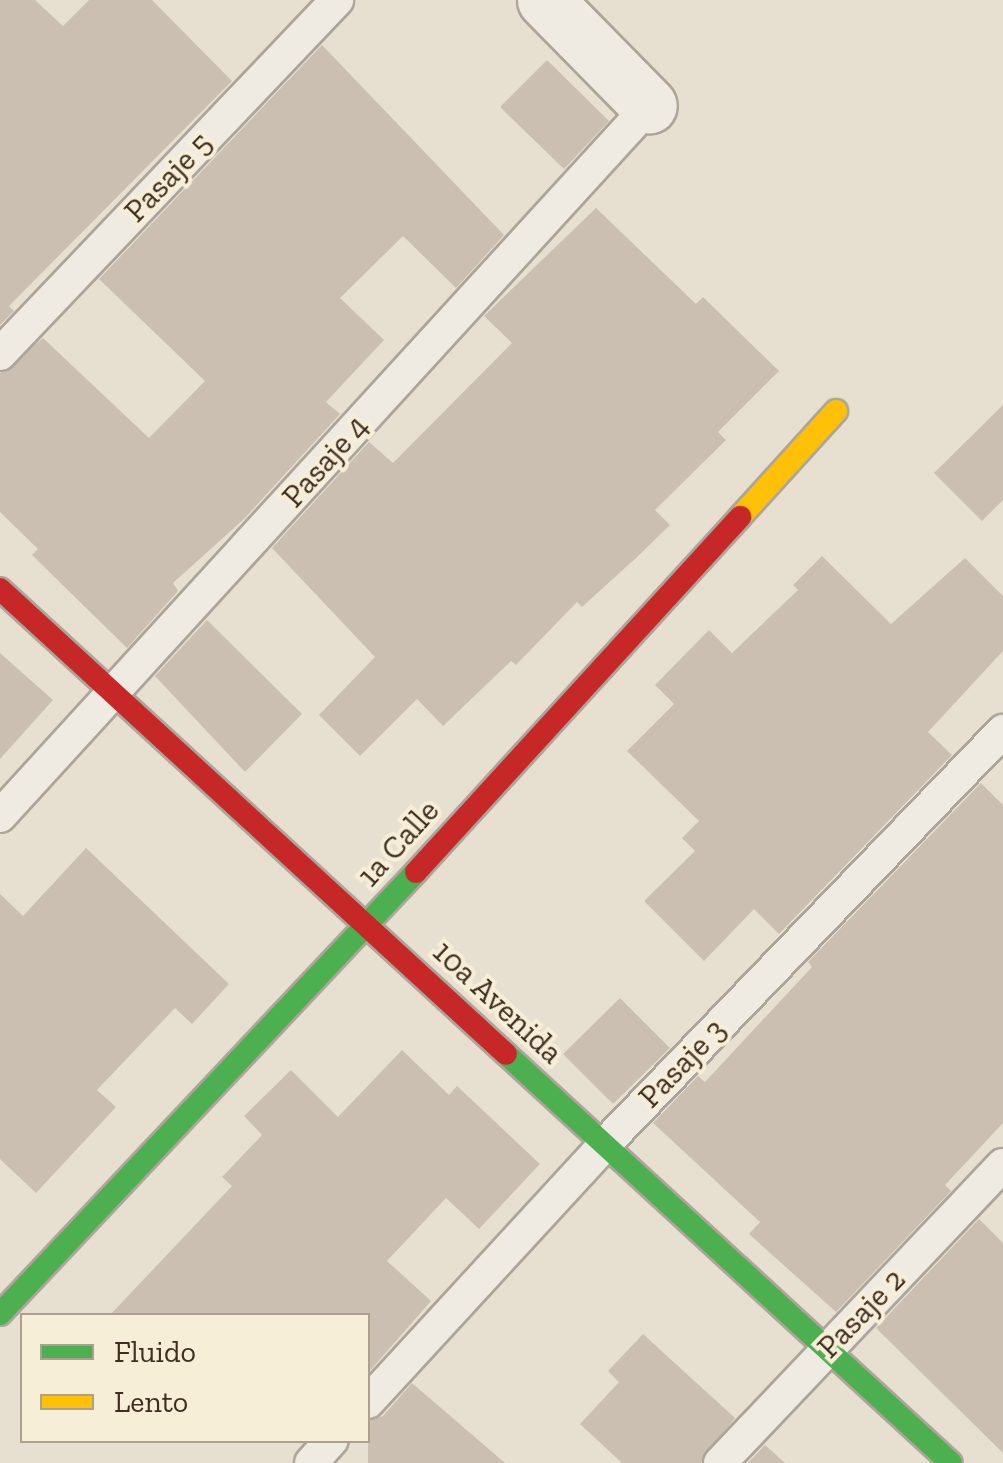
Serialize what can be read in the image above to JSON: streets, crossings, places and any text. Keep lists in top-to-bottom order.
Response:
{
  "streets": {
    "street": ["1a Calle", "10a Avenida"],
    "lane": [
      "Pasaje 5",
      "Pasaje 4",
      "Pasaje 3",
      "Pasaje 2"
    ]
  },
  "crossings": [
    ["Pasaje 4", "10a Avenida"],
    ["1a Calle", "10a Avenida"],
    ["10a Avenida", "Pasaje 3"],
    ["10a Avenida", "Pasaje 2"]
  ],
  "legend": ["Fluido", "Lento"]
}
